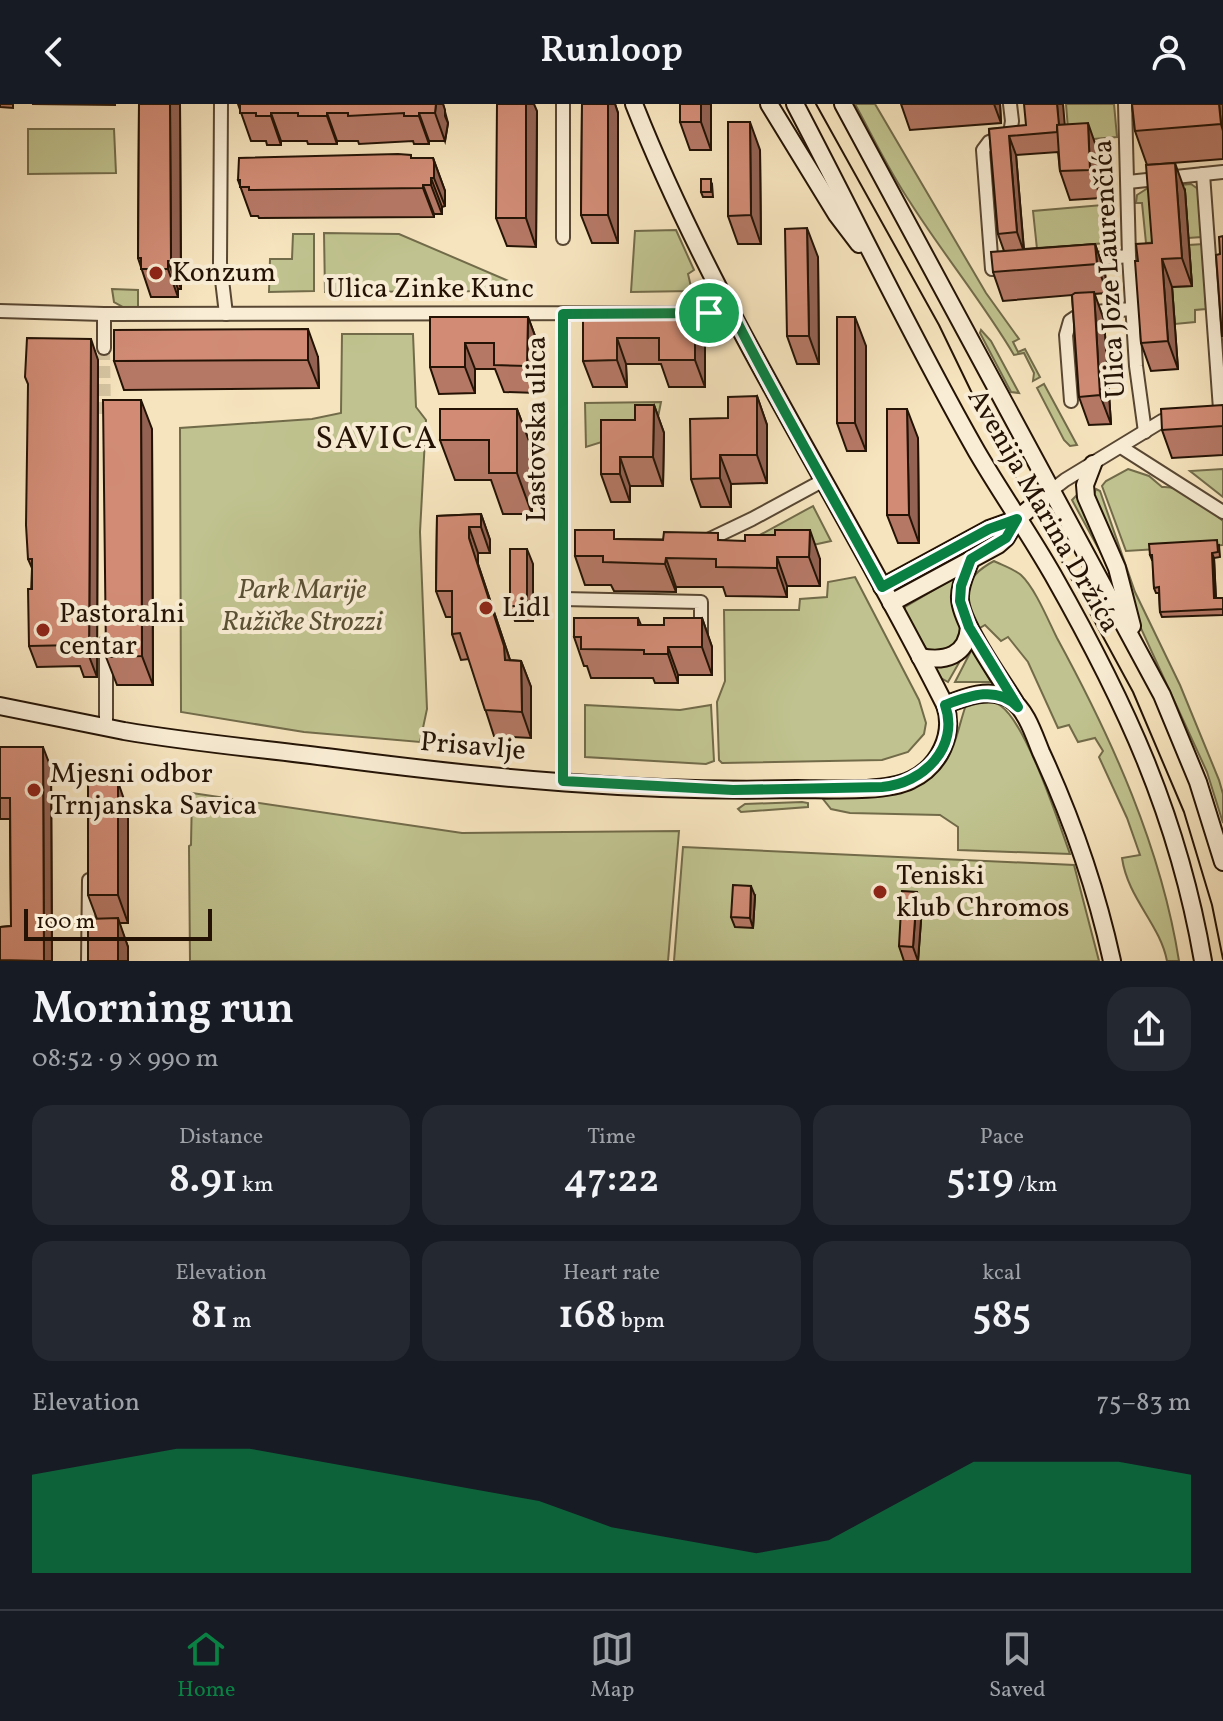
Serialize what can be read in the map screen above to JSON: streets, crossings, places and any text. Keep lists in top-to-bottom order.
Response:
{
  "streets": {
    "street": [
      "Ulica Joze Laurenčića",
      "Ulica Zinke Kunc",
      "Lastovska ulica",
      "Avenija Marina Držića",
      "Prisavlje"
    ]
  },
  "crossings": [
    ["Ulica Zinke Kunc", "Lastovska ulica"],
    ["Lastovska ulica", "Prisavlje"]
  ],
  "districts": ["SAVICA"],
  "parks": ["Park Marije Ružičke Strozzi"],
  "places": [
    "Konzum",
    "Lidl",
    "Pastoralni centar",
    "Mjesni odbor Trnjanska Savica",
    "Teniski klub Chromos"
  ],
  "scale_bar": "100 m",
  "page": {
    "header": "Runloop",
    "scale": "100 m",
    "heading": ["Morning run", "08:52 · 9 × 990 m"],
    "stats": [
      ["Distance", "8.91 km"],
      ["Time", "47:22"],
      ["Pace", "5:19 /km"],
      ["Elevation", "81 m"],
      ["Heart rate", "168 bpm"],
      ["kcal", "585"]
    ],
    "chart": ["Elevation", "75–83 m"],
    "tabs": ["Home", "Map", "Saved"]
  }
}
